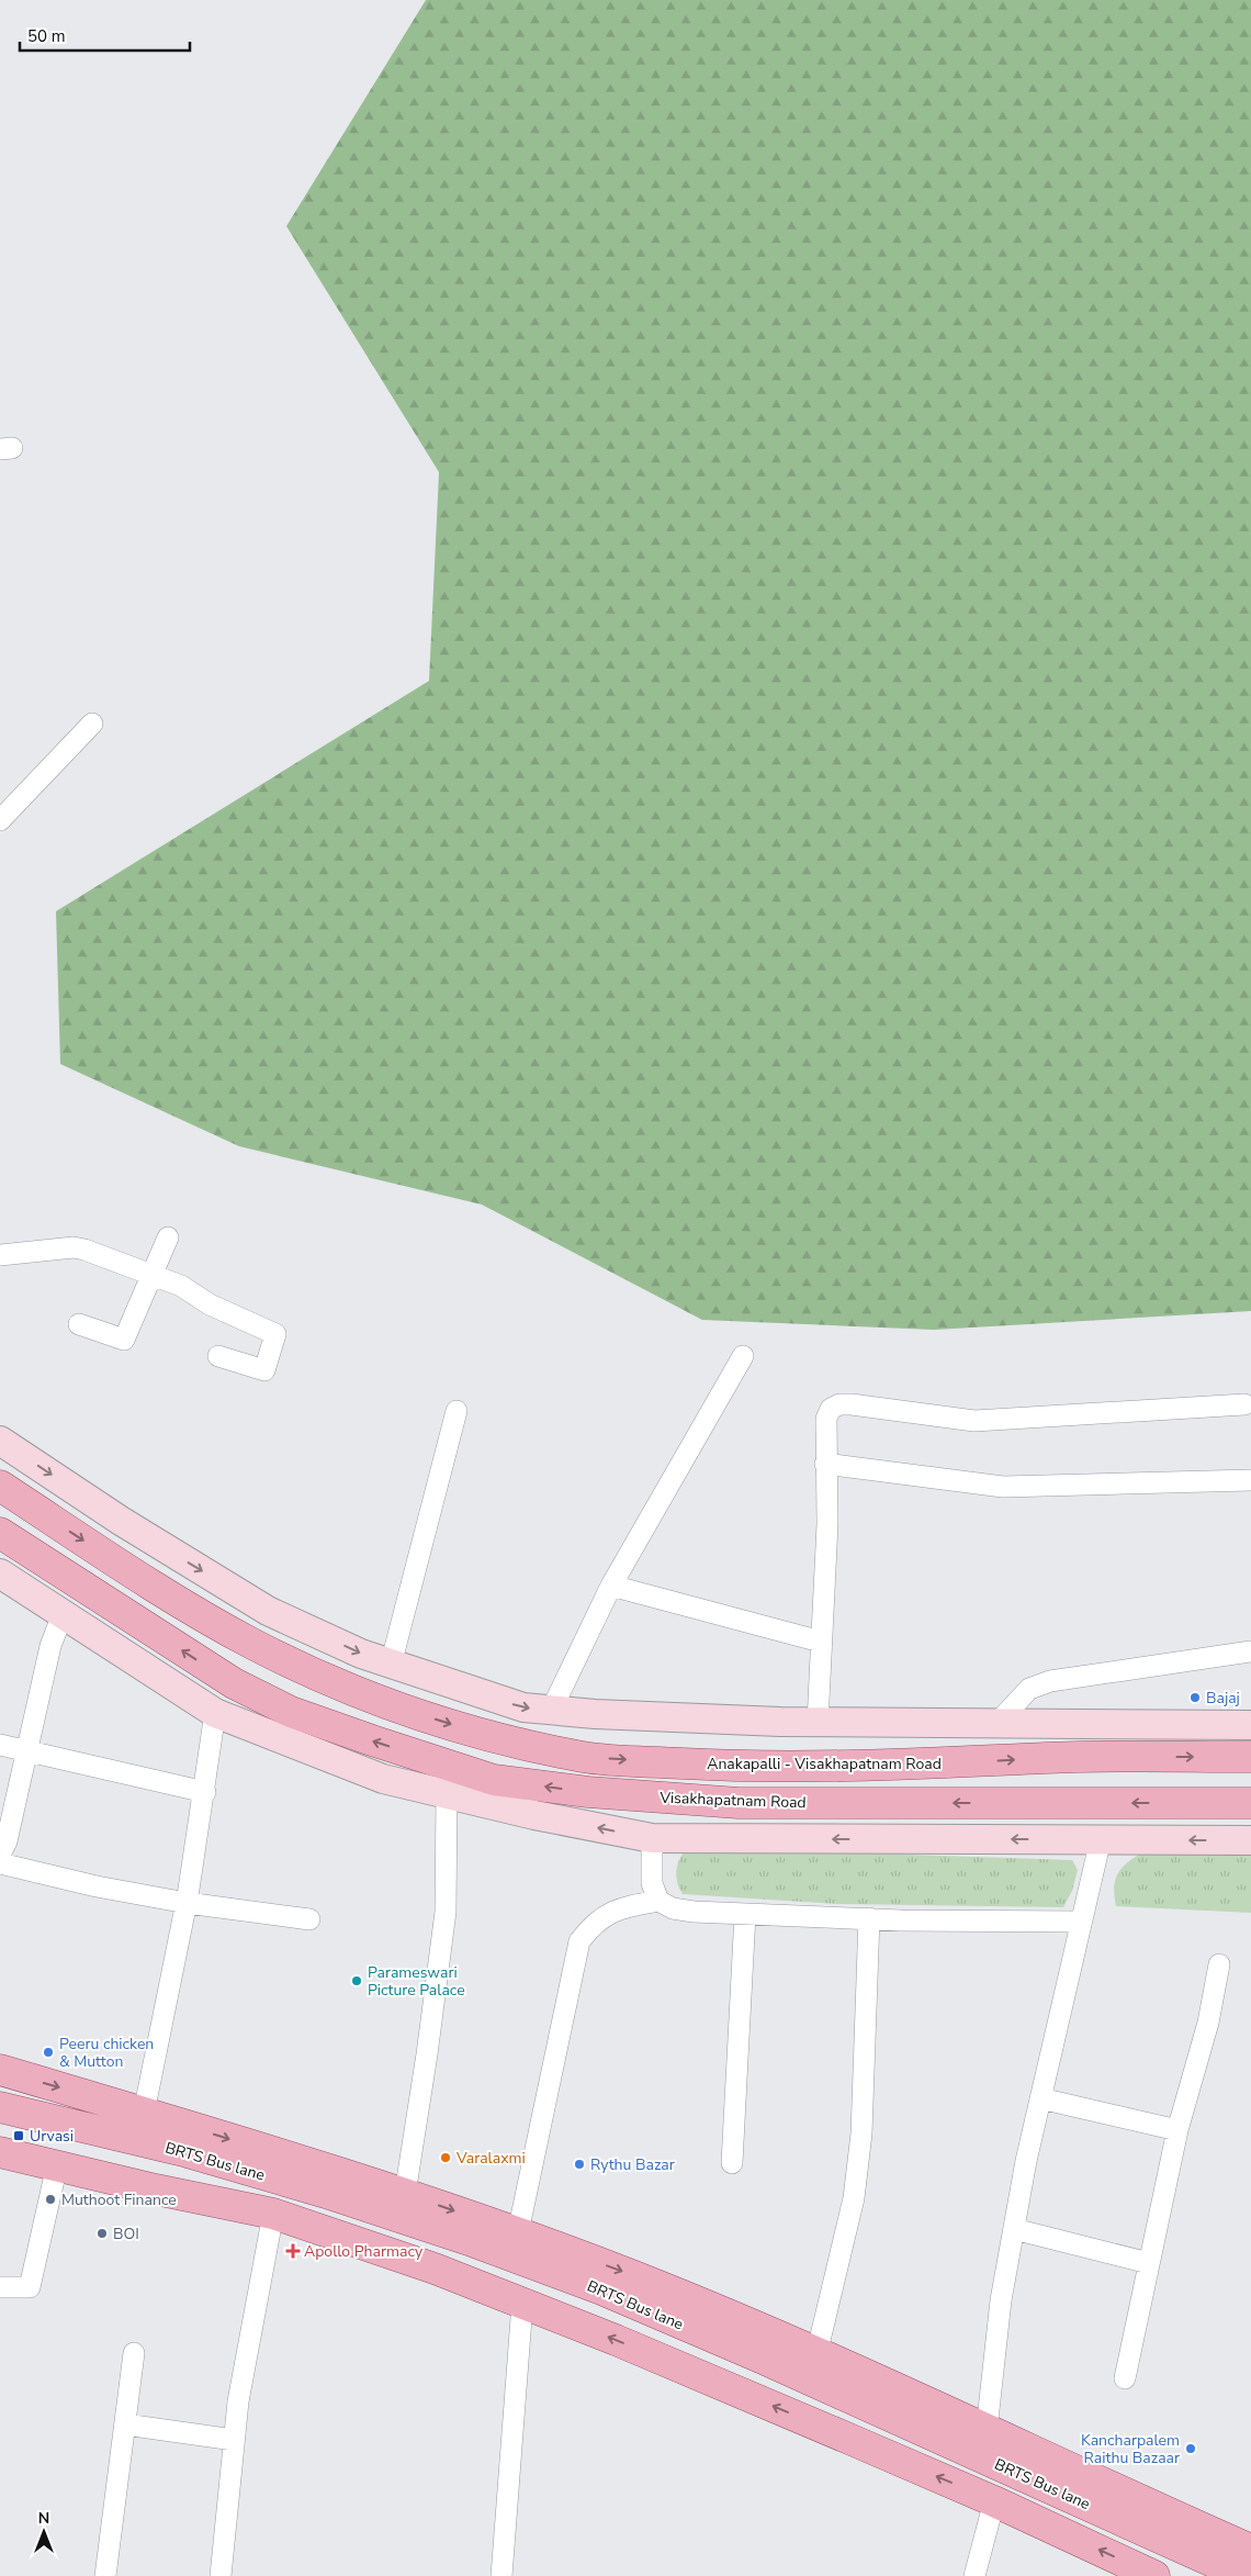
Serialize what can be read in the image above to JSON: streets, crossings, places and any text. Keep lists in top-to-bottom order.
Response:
{
  "streets": {
    "main road": ["Anakapalli - Visakhapatnam Road", "Visakhapatnam Road", "BRTS Bus lane"]
  },
  "one_way": ["Anakapalli - Visakhapatnam Road", "Visakhapatnam Road"],
  "places": {
    "other": [
      "Bajaj",
      "Parameswari Picture Palace",
      "Peeru chicken & Mutton",
      "Varalaxmi",
      "Rythu Bazar",
      "Muthoot Finance",
      "BOI",
      "Kancharpalem Raithu Bazaar"
    ],
    "transit": ["Urvasi"],
    "health": ["Apollo Pharmacy"]
  },
  "scale_bar": "50 m",
  "north": "top"
}
